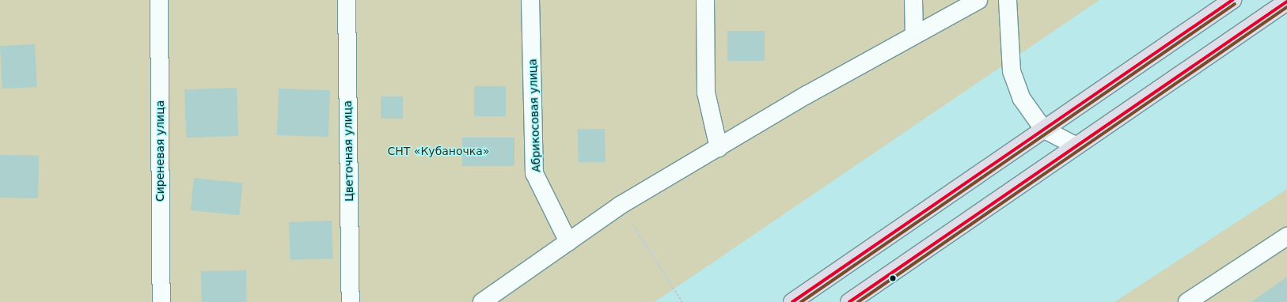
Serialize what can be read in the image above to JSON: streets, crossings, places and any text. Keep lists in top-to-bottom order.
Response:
{
  "streets": {
    "street": ["Абрикосовая улица", "Сиреневая улица", "Цветочная улица"]
  },
  "parks": ["СНТ «Кубаночка»"]
}
